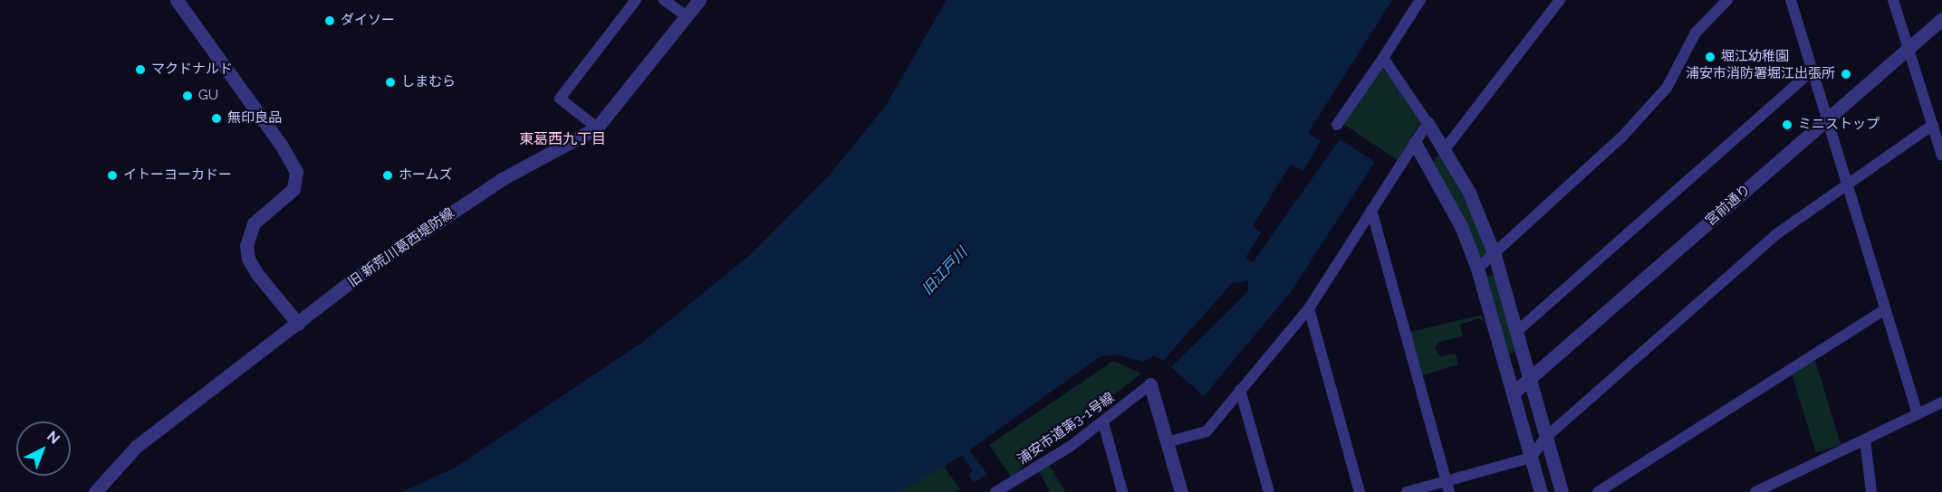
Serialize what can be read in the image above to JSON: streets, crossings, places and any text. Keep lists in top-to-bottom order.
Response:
{
  "streets": {
    "street": ["宮前通り", "旧 新荒川葛西堤防線", "浦安市道第3-1号線"]
  },
  "districts": ["東葛西九丁目"],
  "water": ["旧江戸川"],
  "places": [
    "ダイソー",
    "堀江幼稚園",
    "マクドナルド",
    "浦安市消防署堀江出張所",
    "しまむら",
    "GU",
    "無印良品",
    "ミニストップ",
    "イトーヨーカドー",
    "ホームズ"
  ],
  "north": "top right"
}
